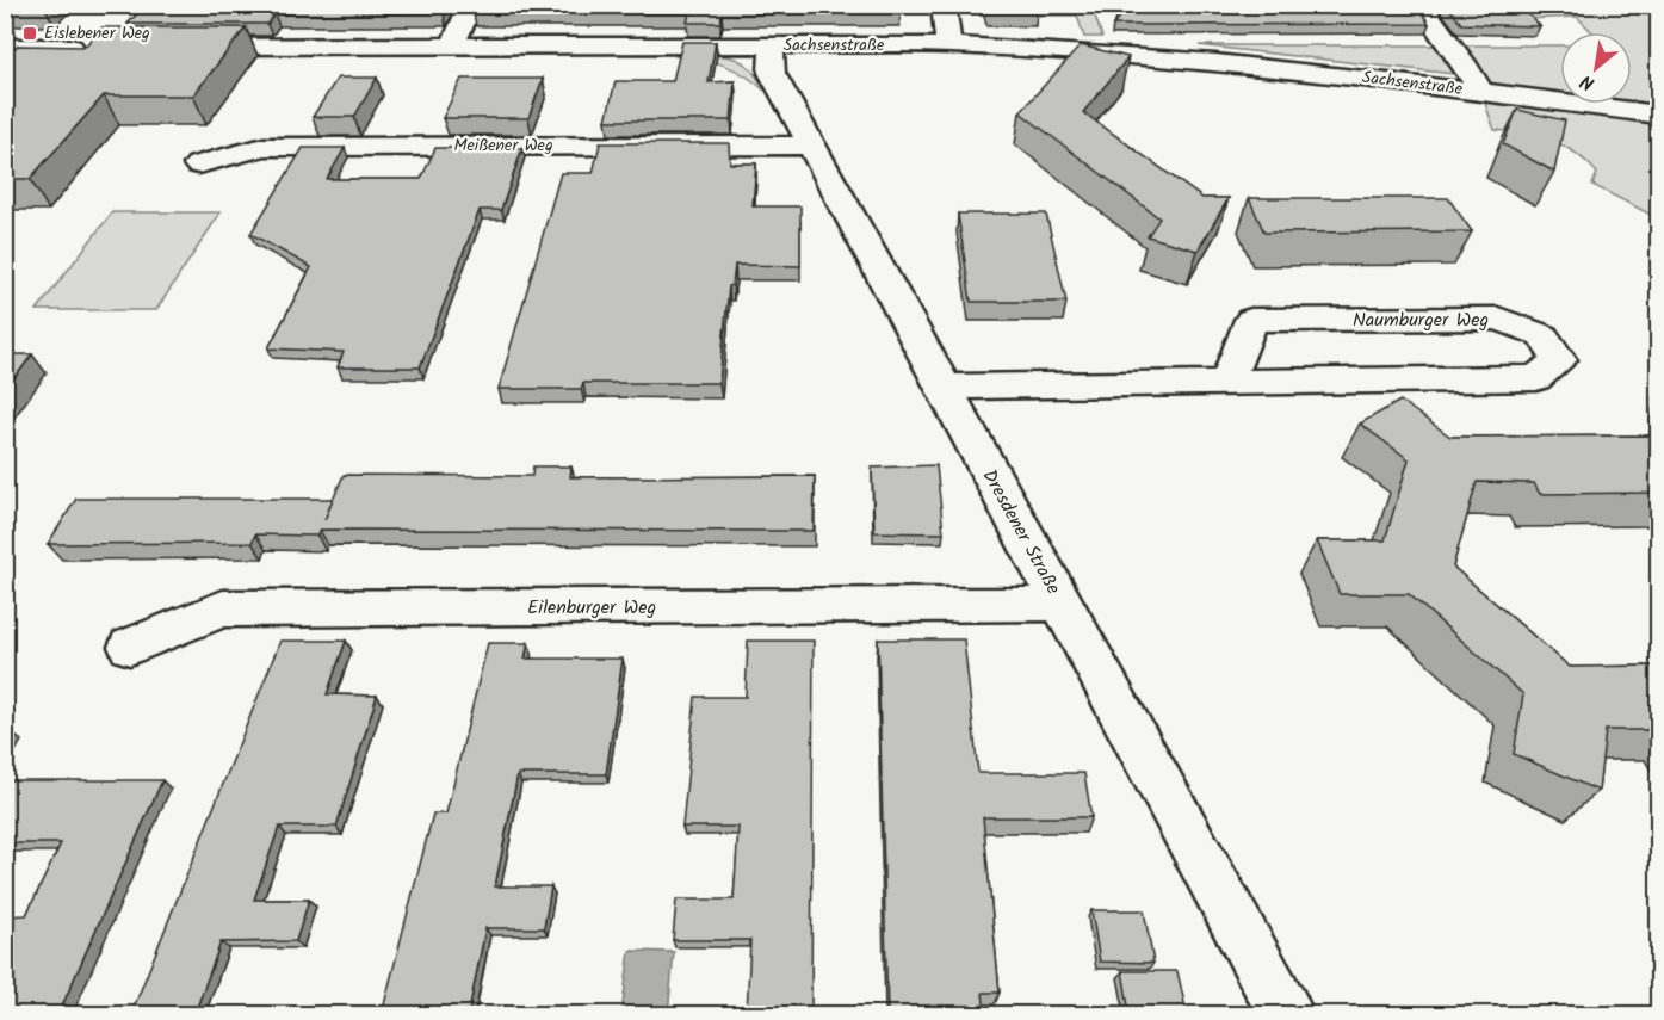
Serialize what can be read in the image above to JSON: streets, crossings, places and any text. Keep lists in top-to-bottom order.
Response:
{
  "streets": {
    "street": [
      "Sachsenstraße",
      "Meißener Weg",
      "Naumburger Weg",
      "Dresdener Straße",
      "Eilenburger Weg"
    ]
  },
  "crossings": [
    ["Sachsenstraße", "Dresdener Straße"],
    ["Meißener Weg", "Dresdener Straße"],
    ["Naumburger Weg", "Dresdener Straße"],
    ["Dresdener Straße", "Eilenburger Weg"]
  ],
  "places": {
    "transit": ["Eislebener Weg"]
  },
  "north": "bottom left"
}
